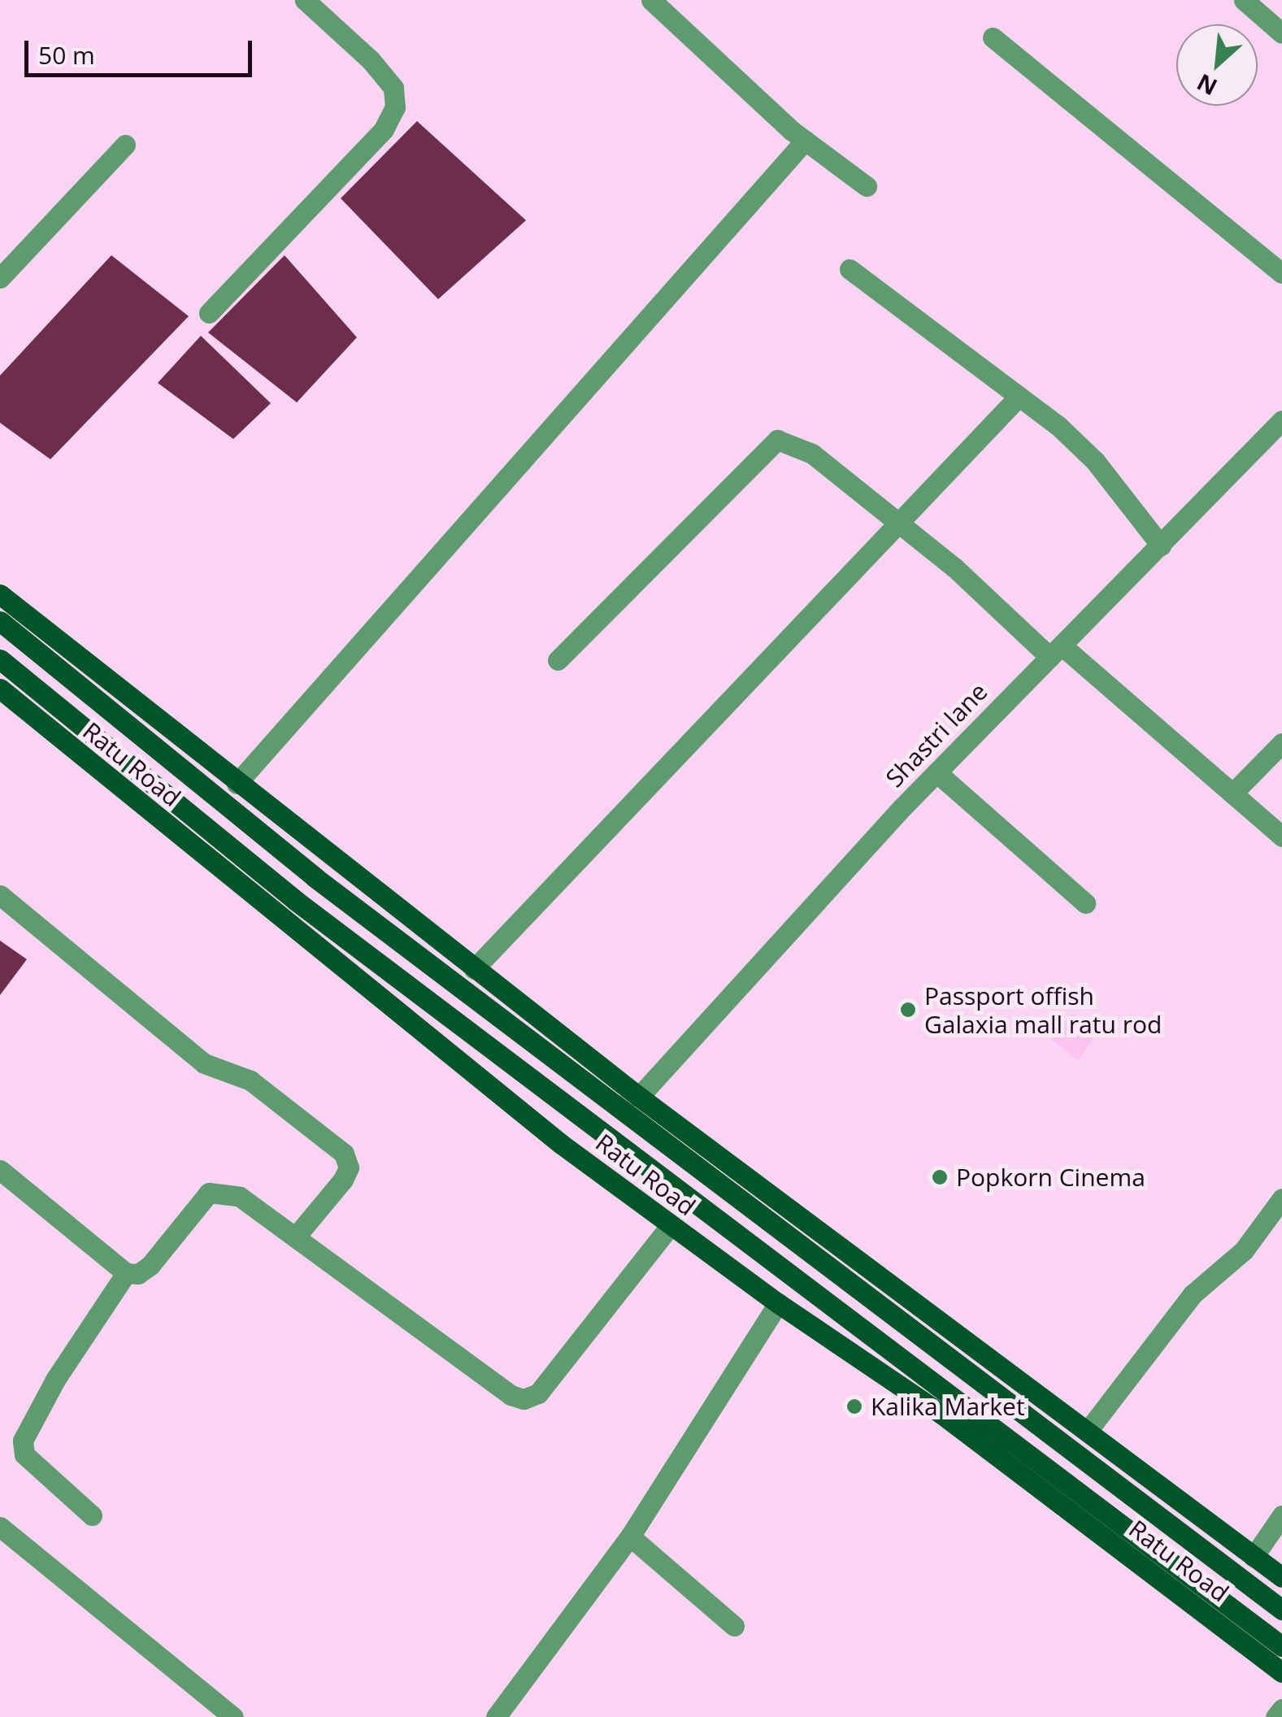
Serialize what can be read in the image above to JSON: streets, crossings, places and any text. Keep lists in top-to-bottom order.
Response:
{
  "streets": {
    "main road": ["Ratu Road"],
    "street": ["Shastri lane"]
  },
  "crossings": [
    ["Shastri lane", "Ratu Road"]
  ],
  "places": ["Passport offish Galaxia mall ratu rod", "Popkorn Cinema", "Kalika Market"],
  "scale_bar": "50 m",
  "north": "bottom left"
}
